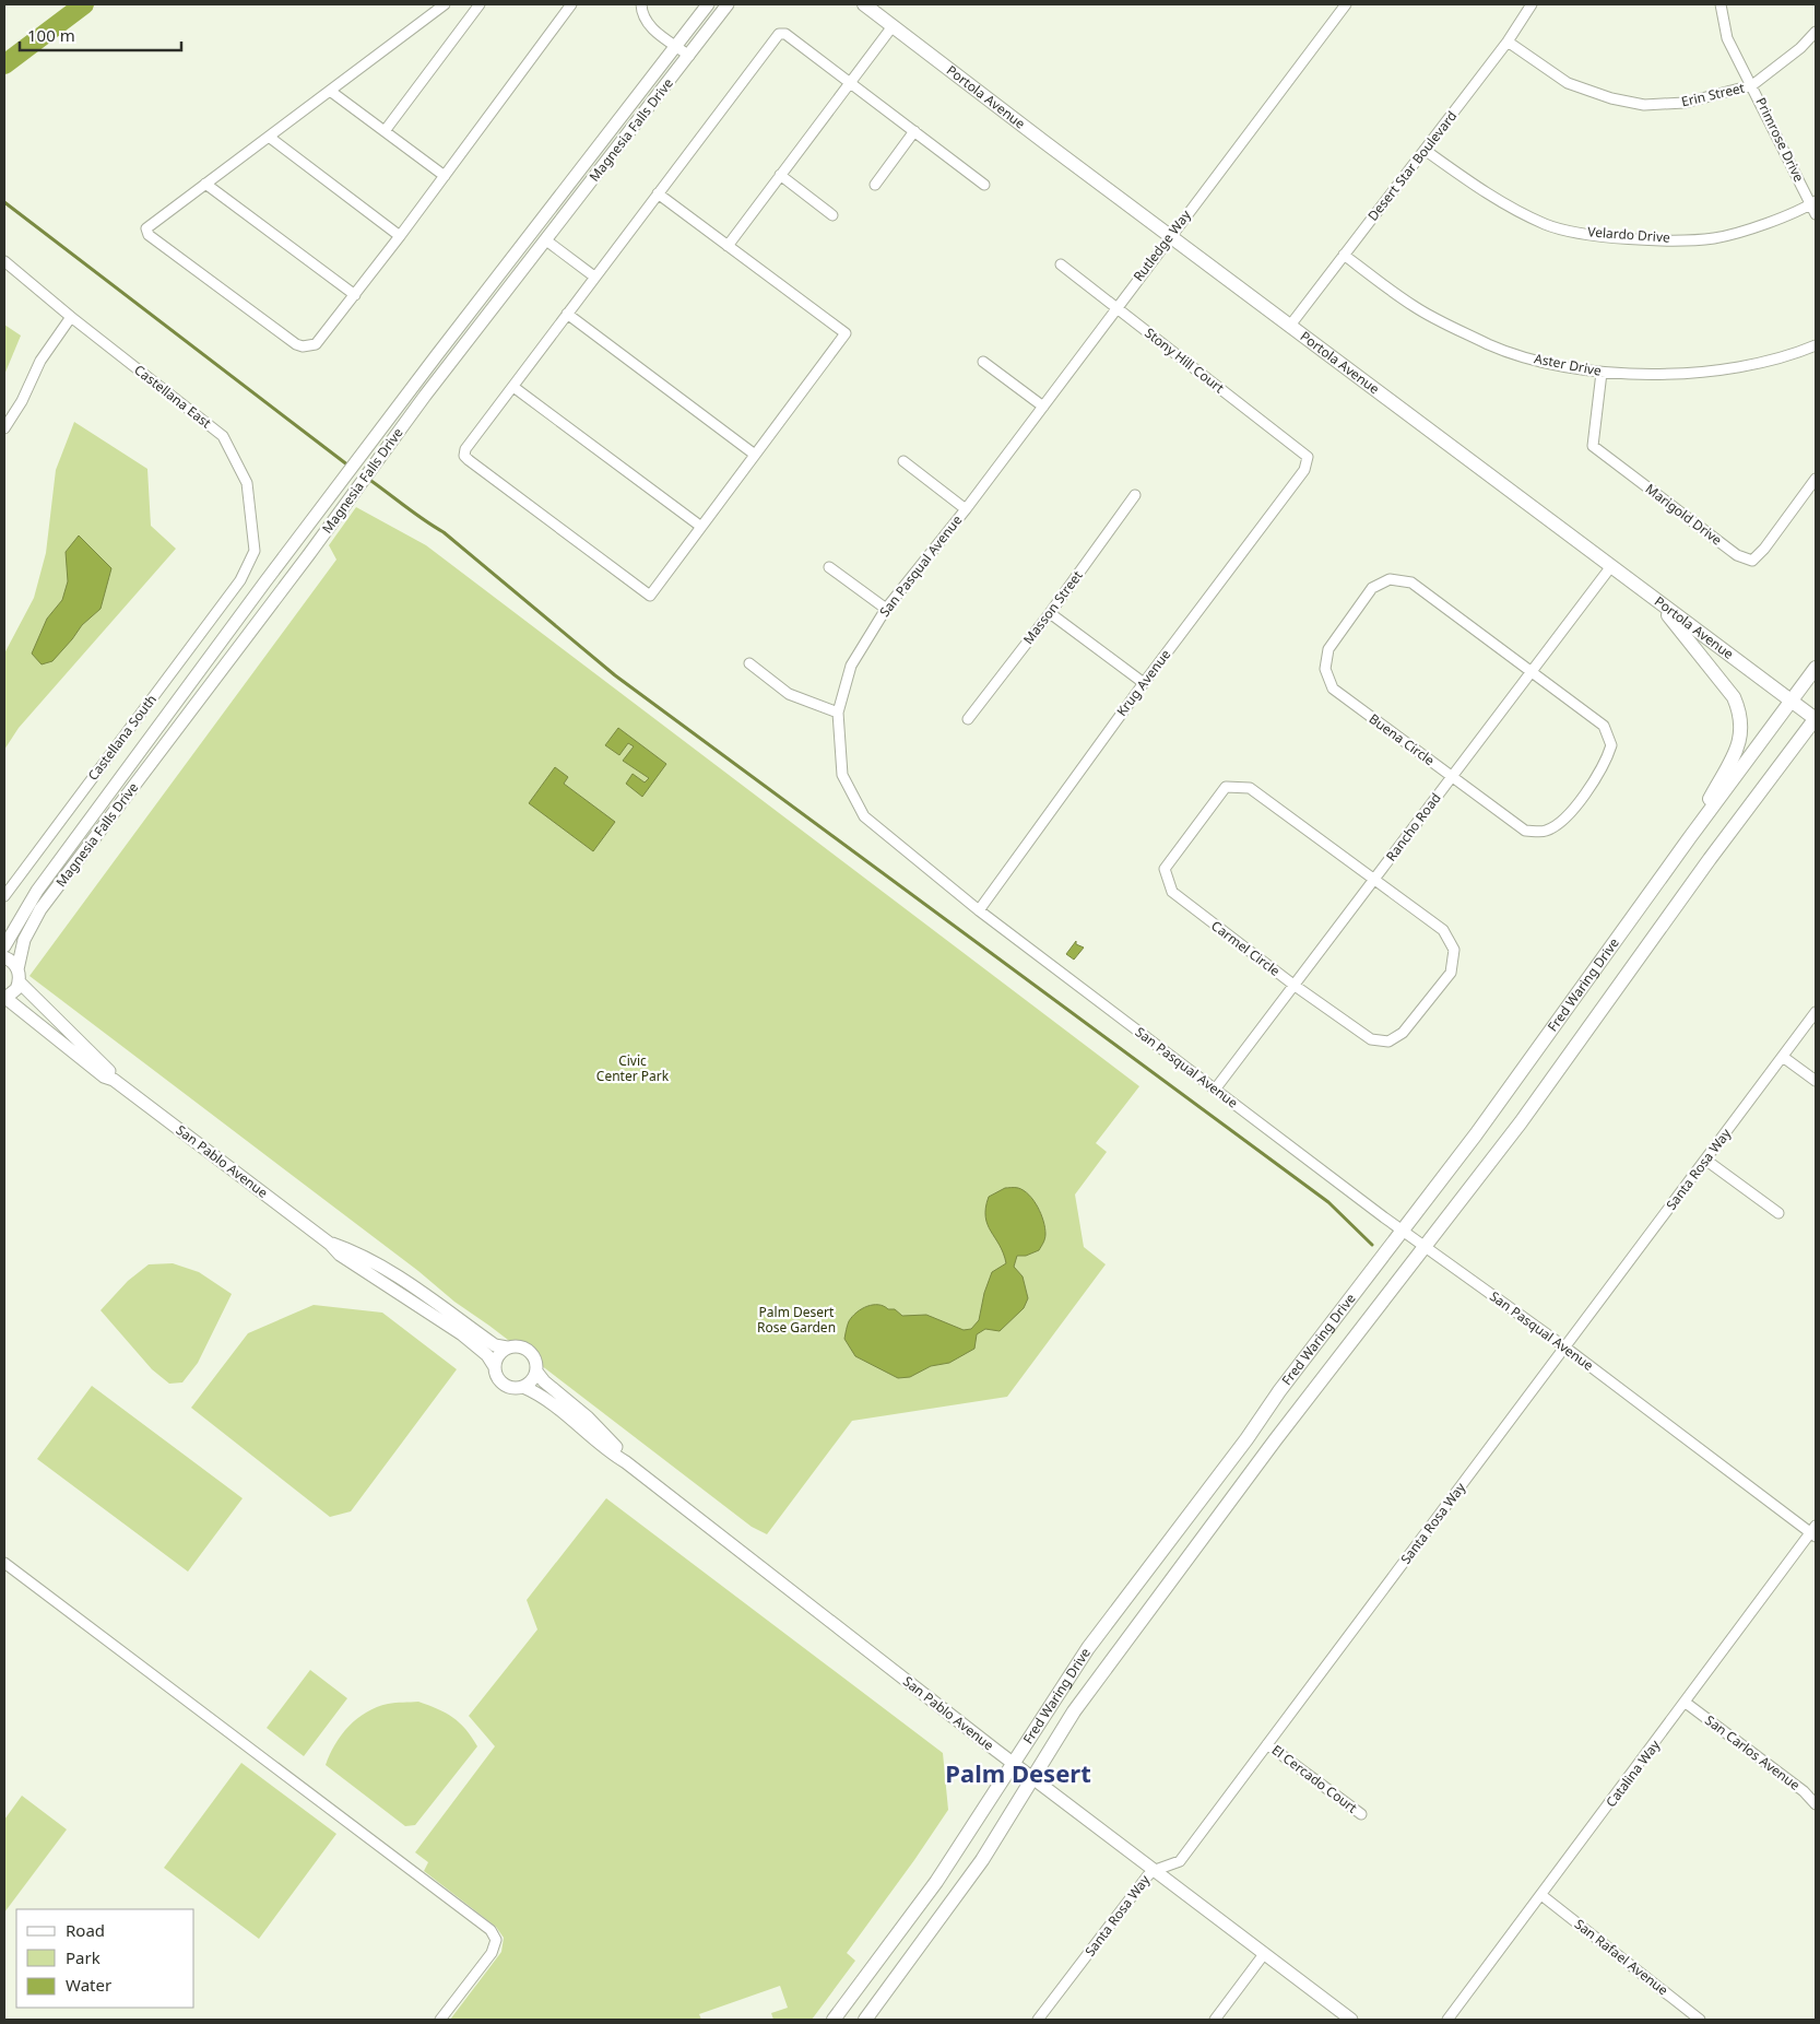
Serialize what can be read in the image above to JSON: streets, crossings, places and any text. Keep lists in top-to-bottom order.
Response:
{
  "streets": {
    "main road": ["Portola Avenue", "Fred Waring Drive"],
    "street": [
      "Erin Street",
      "Magnesia Falls Drive",
      "Primrose Drive",
      "Desert Star Boulevard",
      "Velardo Drive",
      "Rutledge Way",
      "Stony Hill Court",
      "Aster Drive",
      "Castellana East",
      "Marigold Drive",
      "San Pasqual Avenue",
      "Masson Street",
      "Krug Avenue",
      "Castellana South",
      "Buena Circle",
      "Rancho Road",
      "Carmel Circle",
      "San Pablo Avenue",
      "Santa Rosa Way",
      "San Carlos Avenue",
      "Catalina Way",
      "El Cercado Court",
      "San Rafael Avenue"
    ]
  },
  "crossings": [
    ["Erin Street", "Primrose Drive"],
    ["Erin Street", "Desert Star Boulevard"],
    ["Portola Avenue", "Desert Star Boulevard"],
    ["Portola Avenue", "Rutledge Way"],
    ["Portola Avenue", "Rancho Road"],
    ["Portola Avenue", "Fred Waring Drive"],
    ["Primrose Drive", "Velardo Drive"],
    ["Desert Star Boulevard", "Velardo Drive"],
    ["Desert Star Boulevard", "Aster Drive"],
    ["Rutledge Way", "Stony Hill Court"],
    ["Rutledge Way", "San Pasqual Avenue"],
    ["Stony Hill Court", "Krug Avenue"],
    ["Aster Drive", "Marigold Drive"],
    ["Castellana East", "Castellana South"],
    ["San Pasqual Avenue", "Krug Avenue"],
    ["San Pasqual Avenue", "Rancho Road"],
    ["San Pasqual Avenue", "Fred Waring Drive"],
    ["San Pasqual Avenue", "Santa Rosa Way"],
    ["San Pasqual Avenue", "Catalina Way"],
    ["Buena Circle", "Rancho Road"],
    ["Rancho Road", "Carmel Circle"],
    ["Fred Waring Drive", "San Pablo Avenue"],
    ["San Pablo Avenue", "Santa Rosa Way"],
    ["Santa Rosa Way", "El Cercado Court"],
    ["San Carlos Avenue", "Catalina Way"],
    ["Catalina Way", "San Rafael Avenue"]
  ],
  "districts": ["Palm Desert"],
  "parks": ["Civic Center Park", "Palm Desert Rose Garden"],
  "legend": ["Road", "Park", "Water"],
  "scale_bar": "100 m"
}
